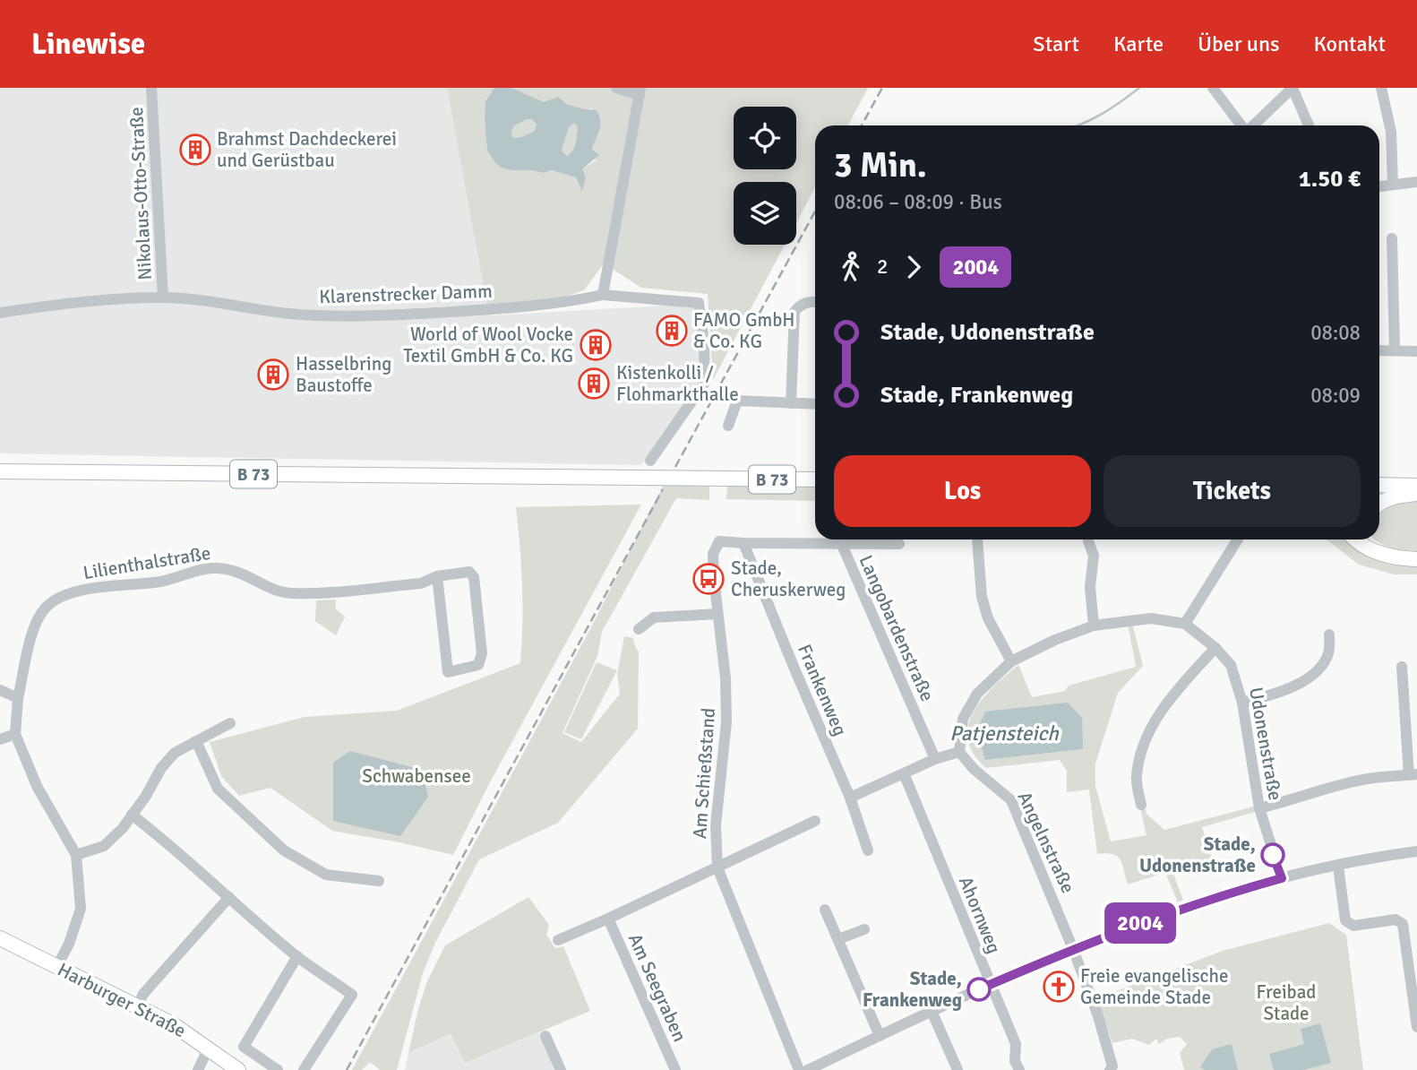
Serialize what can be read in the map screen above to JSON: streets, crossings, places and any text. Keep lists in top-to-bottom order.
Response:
{
  "streets": {
    "main road": ["B 73", "Harburger Straße"],
    "street": [
      "Nikolaus-Otto-Straße",
      "Klarenstrecker Damm",
      "Lilienthalstraße",
      "Langobardenstraße",
      "Frankenweg",
      "Udonenstraße",
      "Am Schießstand",
      "Angelnstraße",
      "Ahornweg",
      "Am Seegraben"
    ]
  },
  "crossings": [
    ["Nikolaus-Otto-Straße", "Klarenstrecker Damm"],
    ["Frankenweg", "Am Schießstand"],
    ["Udonenstraße", "Angelnstraße"]
  ],
  "water": ["Patjensteich"],
  "parks": ["Schwabensee", "Freibad Stade"],
  "places": {
    "building": [
      "Brahmst Dachdeckerei und Gerüstbau",
      "FAMO GmbH & Co. KG",
      "World of Wool Vocke Textil GmbH & Co. KG",
      "Hasselbring Baustoffe",
      "Kistenkolli / Flohmarkthalle"
    ],
    "bus stop": ["Stade, Cheruskerweg"],
    "other": ["Stade, Udonenstraße", "Stade, Frankenweg"],
    "church": ["Freie evangelische Gemeinde Stade"]
  },
  "lines": ["bus line 2004"],
  "page": {
    "header": "Linewise",
    "nav": [
      "Start",
      "Karte",
      "Über uns",
      "Kontakt"
    ],
    "on_map": "2004",
    "heading": ["3 Min.", "08:06 – 08:09 · Bus", "1.50 €"],
    "legs": ["2", "2004"],
    "list": [
      {
        "name": "Stade, Udonenstraße",
        "value": "08:08"
      },
      {
        "name": "Stade, Frankenweg",
        "value": "08:09"
      }
    ],
    "buttons": ["Los", "Tickets"]
  }
}
